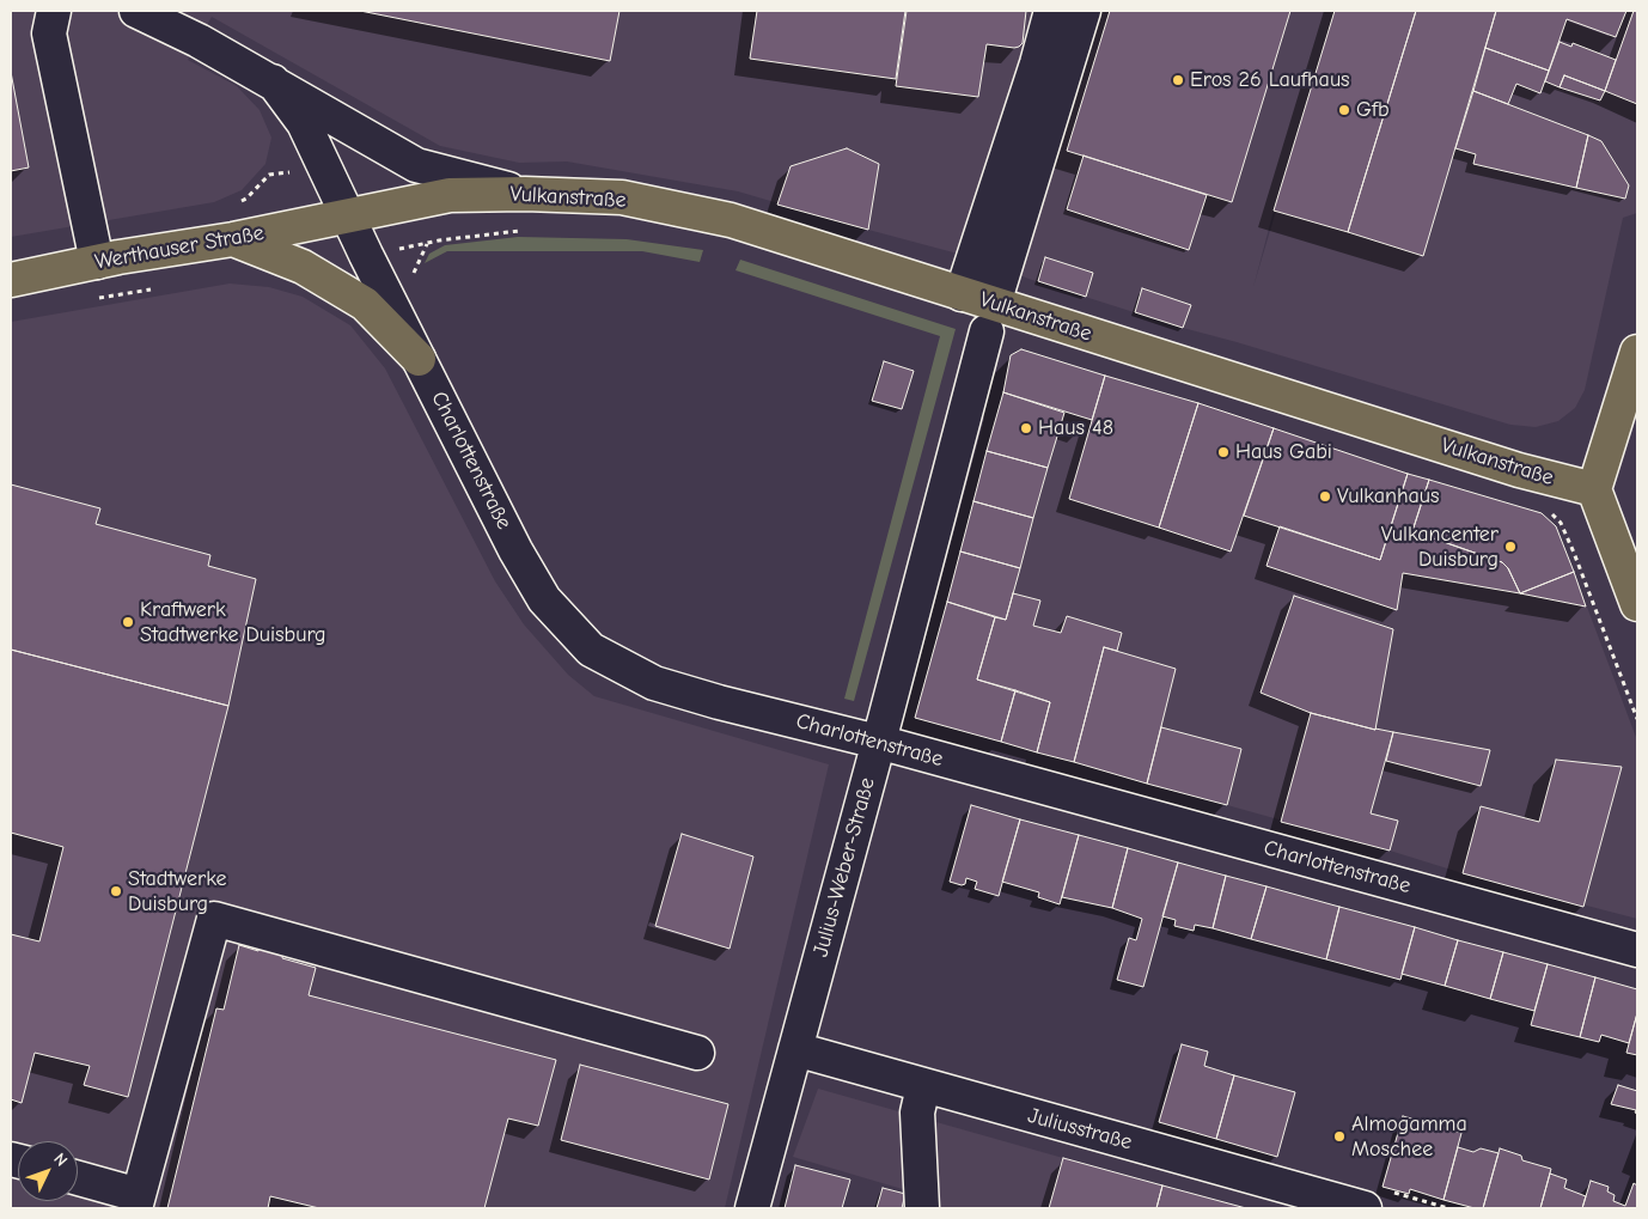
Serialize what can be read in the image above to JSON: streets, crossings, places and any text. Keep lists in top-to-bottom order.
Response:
{
  "streets": {
    "main road": ["Vulkanstraße", "Werthauser Straße"],
    "street": ["Charlottenstraße", "Julius-Weber-Straße", "Juliusstraße"]
  },
  "crossings": [
    ["Vulkanstraße", "Werthauser Straße"],
    ["Vulkanstraße", "Charlottenstraße"],
    ["Vulkanstraße", "Julius-Weber-Straße"],
    ["Werthauser Straße", "Charlottenstraße"],
    ["Charlottenstraße", "Julius-Weber-Straße"],
    ["Julius-Weber-Straße", "Juliusstraße"]
  ],
  "places": [
    "Eros 26 Laufhaus",
    "Gfb",
    "Haus 48",
    "Haus Gabi",
    "Vulkanhaus",
    "Vulkancenter Duisburg",
    "Kraftwerk Stadtwerke Duisburg",
    "Stadtwerke Duisburg",
    "Almogamma Moschee"
  ],
  "north": "top right"
}
